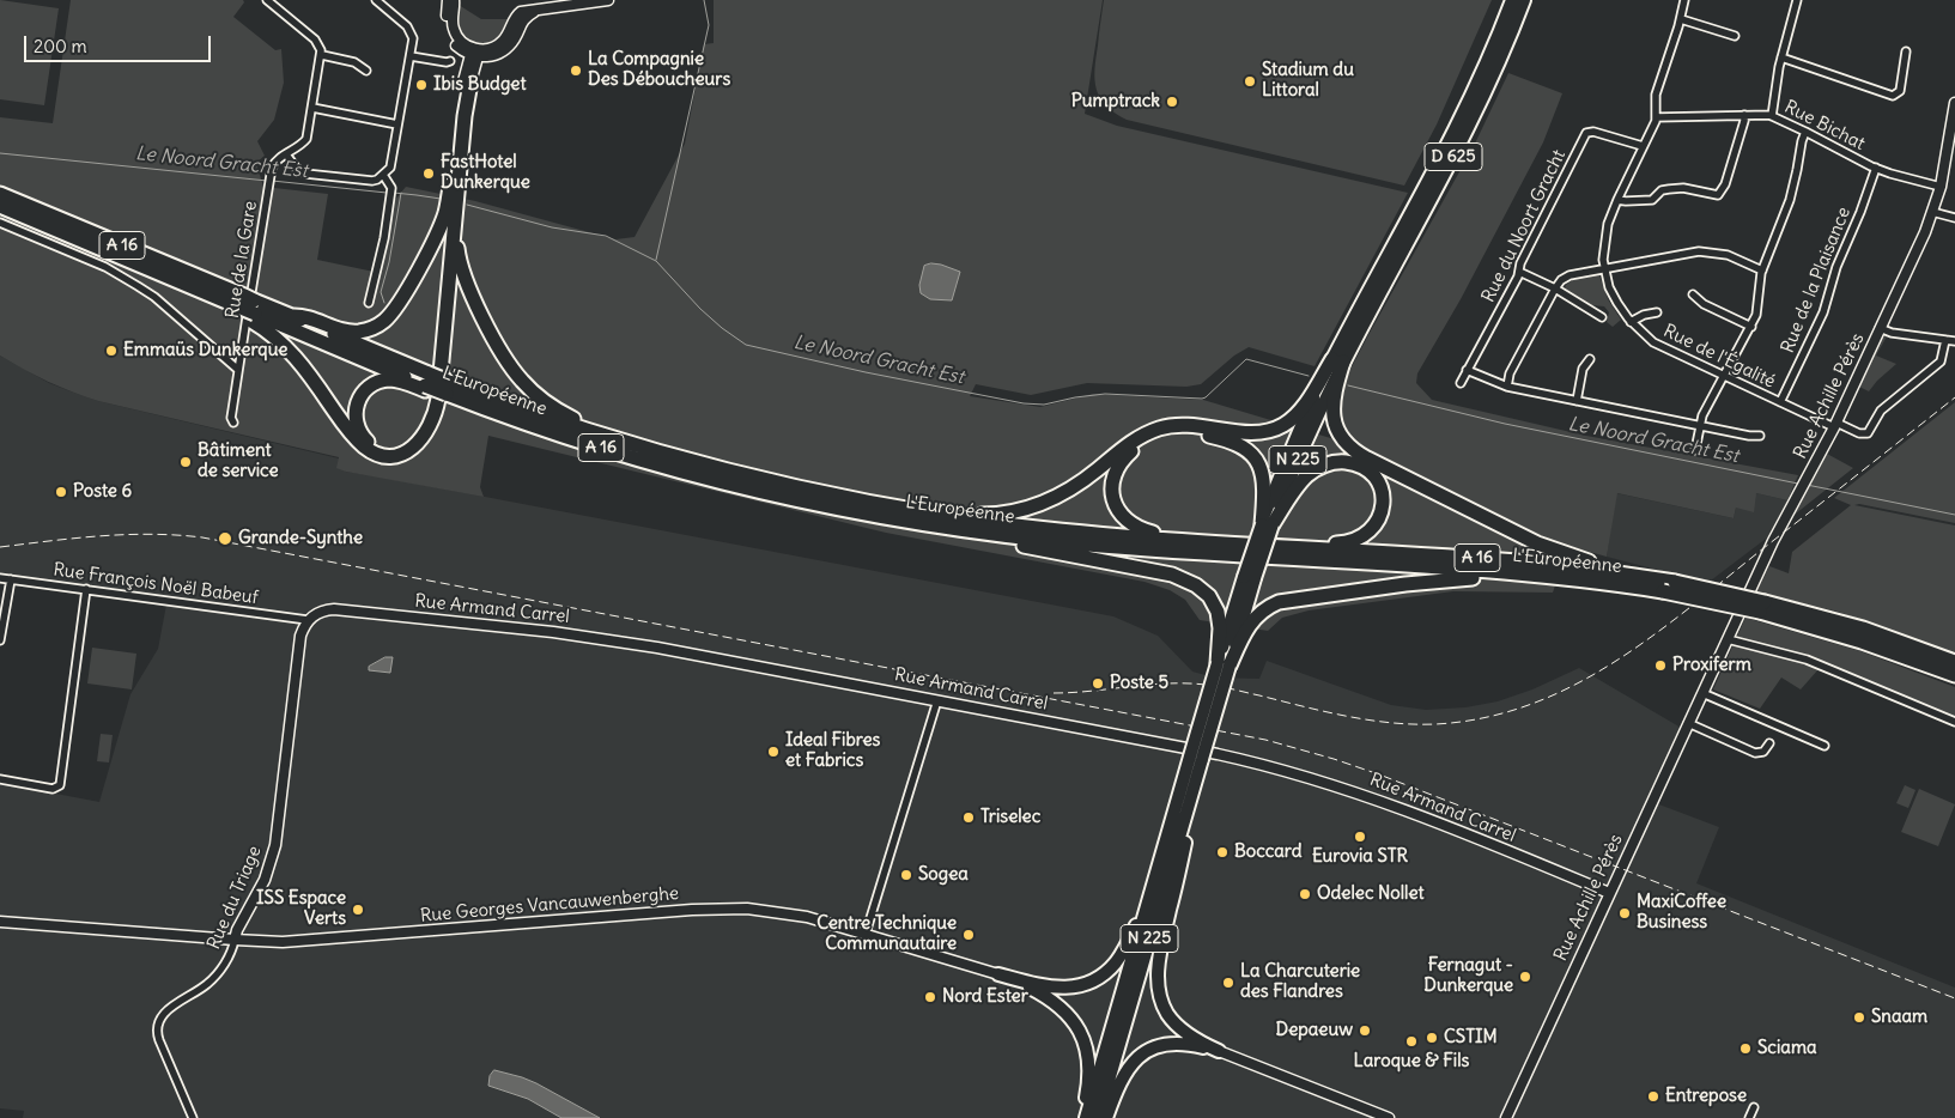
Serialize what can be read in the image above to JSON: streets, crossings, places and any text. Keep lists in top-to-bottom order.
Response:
{
  "streets": {
    "highway": [
      "D 625",
      "A 16",
      "L'Européenne",
      "N 225"
    ],
    "street": [
      "Rue Bichat",
      "Rue du Noort Gracht",
      "Rue de la Gare",
      "Rue de la Plaisance",
      "Rue de l'Égalité",
      "Rue Achille Pérès",
      "Rue François Noël Babeuf",
      "Rue Armand Carrel",
      "Rue du Triage",
      "Rue Georges Vancauwenberghe"
    ]
  },
  "crossings": [
    ["Rue Bichat", "Rue de la Plaisance"],
    ["Rue Bichat", "Rue de l'Égalité"],
    ["Rue Bichat", "Rue Achille Pérès"],
    ["D 625", "N 225"],
    ["Rue du Noort Gracht", "Rue de l'Égalité"],
    ["Rue de la Plaisance", "Rue de l'Égalité"],
    ["Rue de l'Égalité", "Rue Achille Pérès"],
    ["Rue Achille Pérès", "Rue Armand Carrel"],
    ["Rue François Noël Babeuf", "Rue Armand Carrel"],
    ["Rue François Noël Babeuf", "Rue du Triage"],
    ["Rue Armand Carrel", "Rue du Triage"],
    ["Rue du Triage", "Rue Georges Vancauwenberghe"]
  ],
  "water": ["Le Noord Gracht Est"],
  "places": [
    "La Compagnie Des Déboucheurs",
    "Stadium du Littoral",
    "Ibis Budget",
    "Pumptrack",
    "FastHotel Dunkerque",
    "Emmaüs Dunkerque",
    "Bâtiment de service",
    "Poste 6",
    "Grande-Synthe",
    "Proxiferm",
    "Poste 5",
    "Ideal Fibres et Fabrics",
    "Triselec",
    "Eurovia STR",
    "Boccard",
    "Sogea",
    "Odelec Nollet",
    "ISS Espace Verts",
    "MaxiCoffee Business",
    "Centre Technique Communautaire",
    "Fernagut - Dunkerque",
    "La Charcuterie des Flandres",
    "Nord Ester",
    "Snaam",
    "Depaeuw",
    "CSTIM",
    "Laroque & Fils",
    "Sciama",
    "Entrepose"
  ],
  "scale_bar": "200 m"
}
